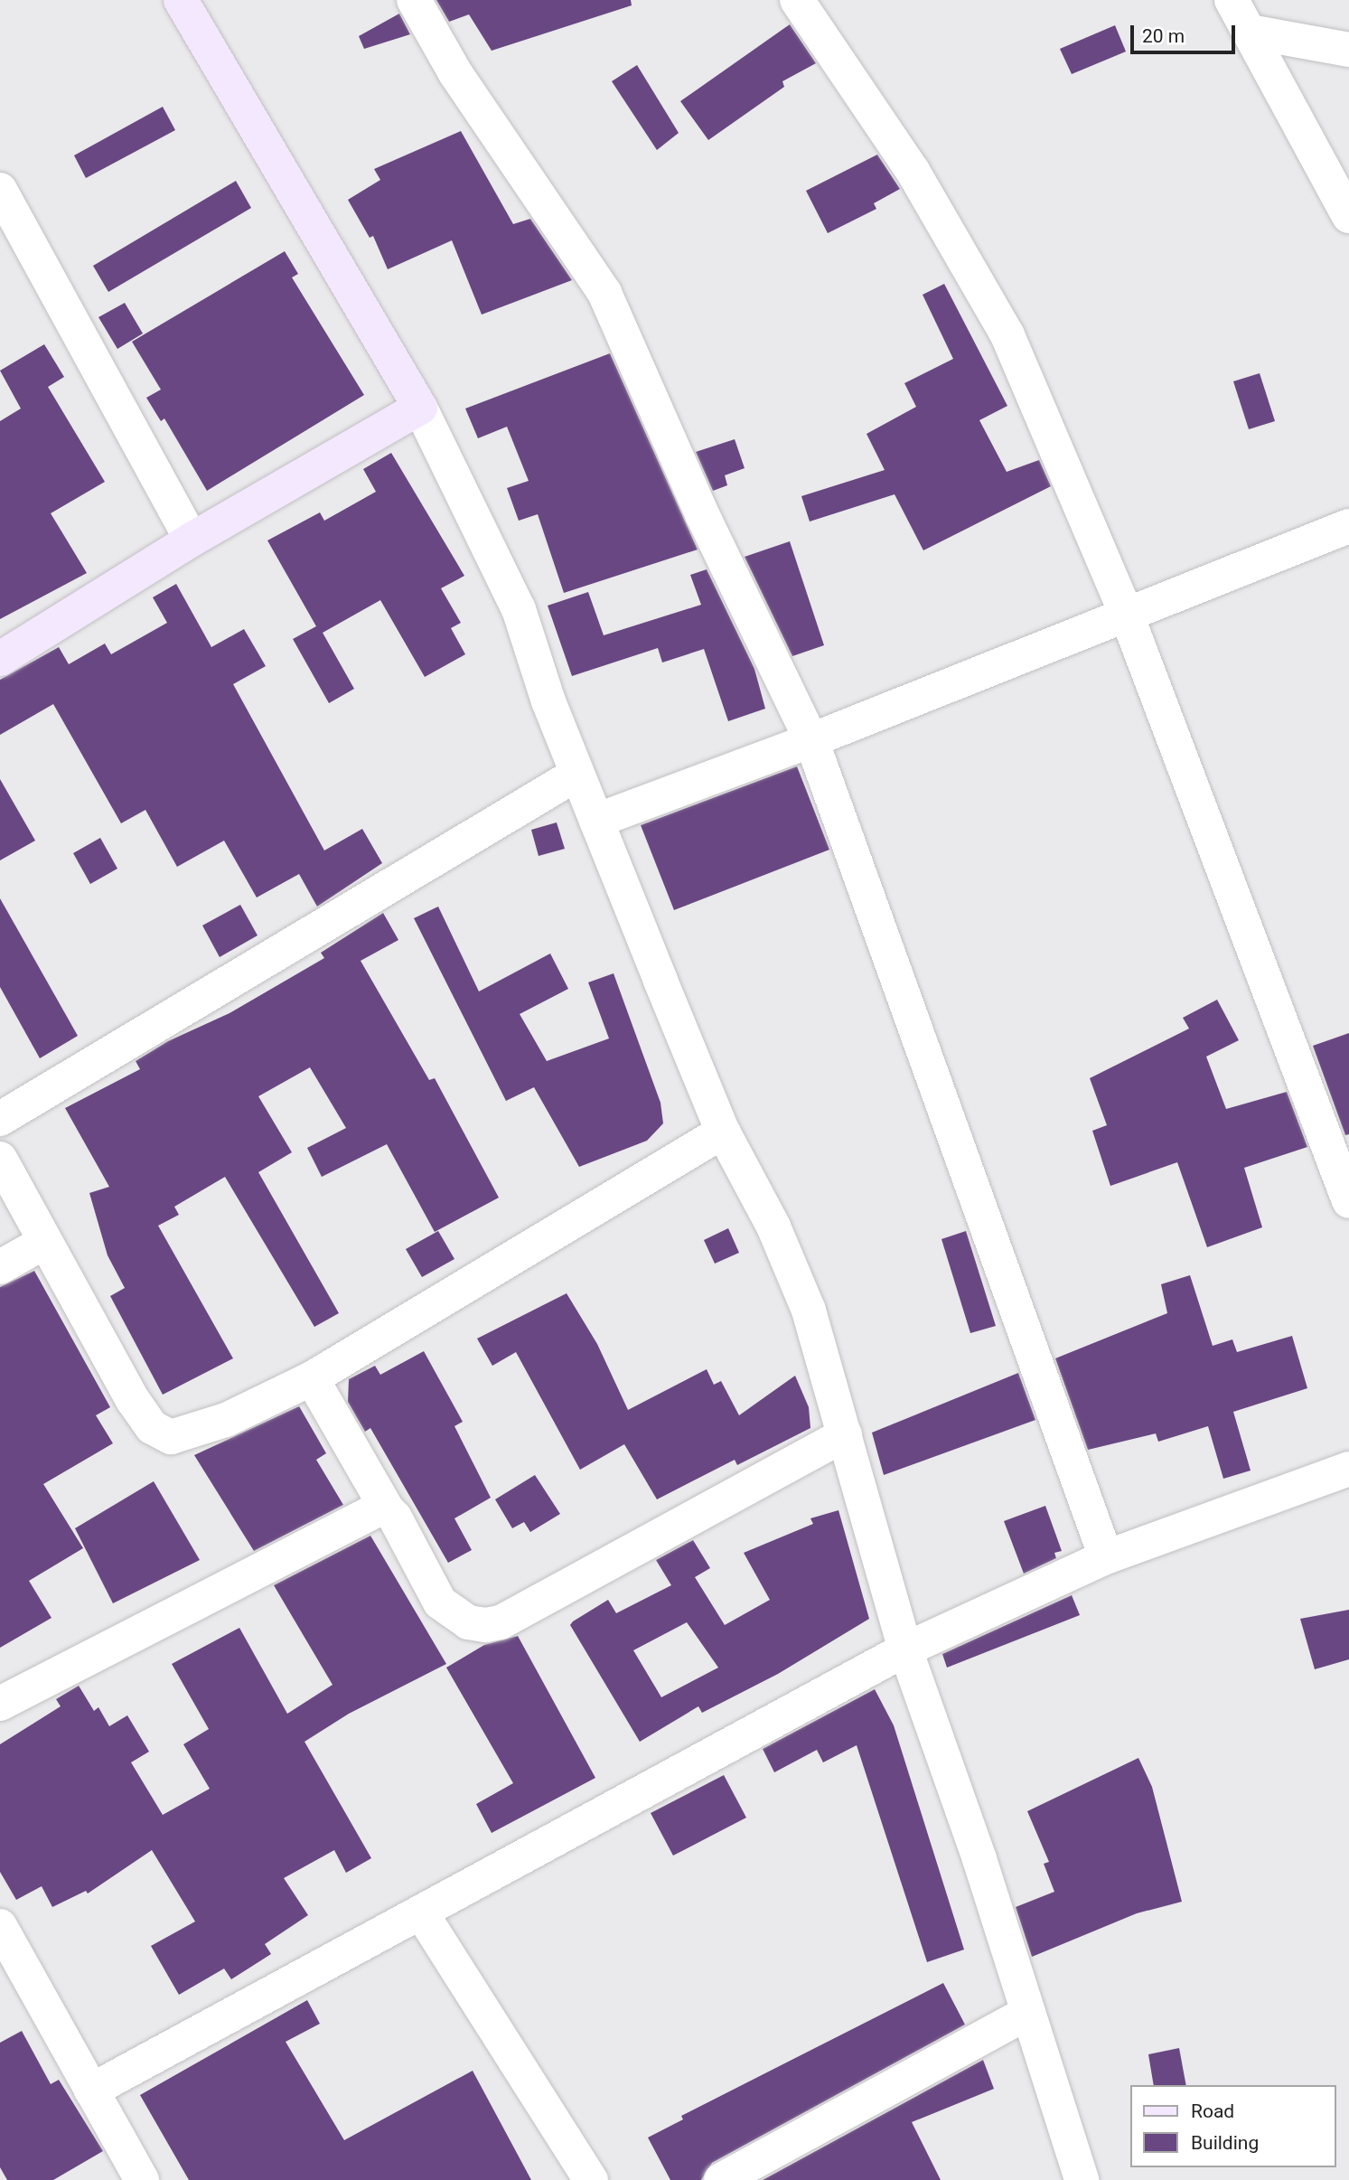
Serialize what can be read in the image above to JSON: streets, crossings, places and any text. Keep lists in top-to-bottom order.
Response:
{
  "legend": ["Road", "Building"],
  "scale_bar": "20 m"
}
